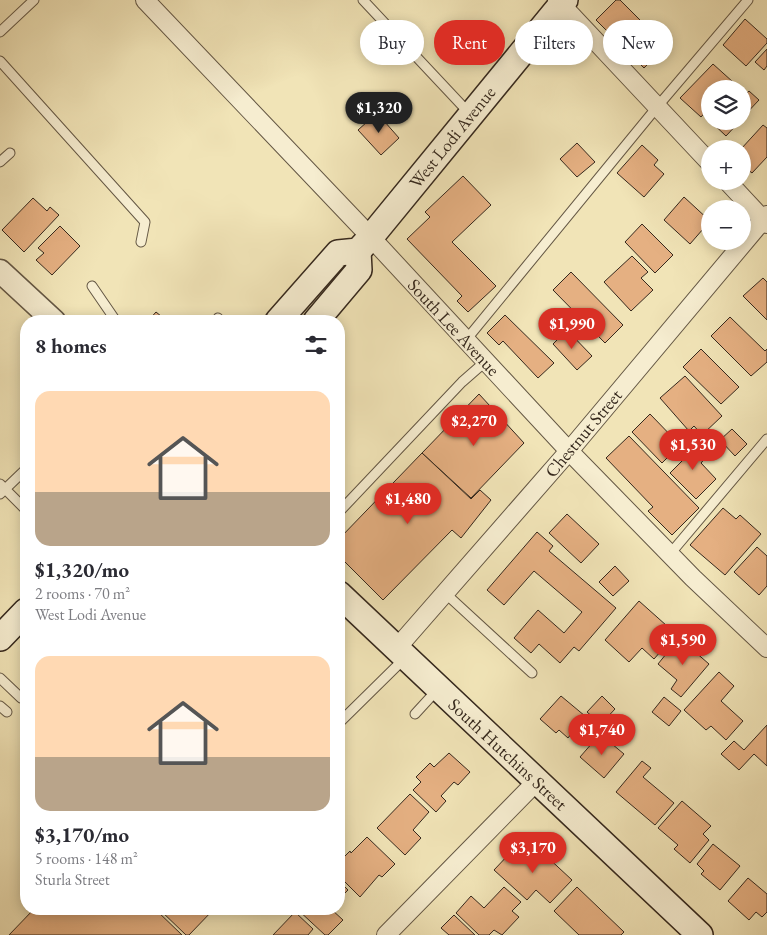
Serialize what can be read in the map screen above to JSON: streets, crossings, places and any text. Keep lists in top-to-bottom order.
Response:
{
  "streets": {
    "main road": ["West Lodi Avenue", "South Hutchins Street"],
    "street": ["South Lee Avenue", "Chestnut Street"]
  },
  "crossings": [
    ["West Lodi Avenue", "South Lee Avenue"],
    ["South Lee Avenue", "Chestnut Street"],
    ["Chestnut Street", "South Hutchins Street"]
  ],
  "page": {
    "chip": [
      "Buy",
      "Rent",
      "Filters",
      "New"
    ],
    "map_buttons": ["+", "−"],
    "price": [
      "$1,320",
      "$1,990",
      "$2,270",
      "$1,530",
      "$1,480",
      "$1,590",
      "$1,740",
      "$3,170"
    ],
    "heading": "8 homes",
    "list": [
      {
        "name": "$1,320/mo",
        "note": "2 rooms · 70 m² · West Lodi Avenue"
      },
      {
        "name": "$3,170/mo",
        "note": "5 rooms · 148 m² · Sturla Street"
      }
    ]
  }
}
